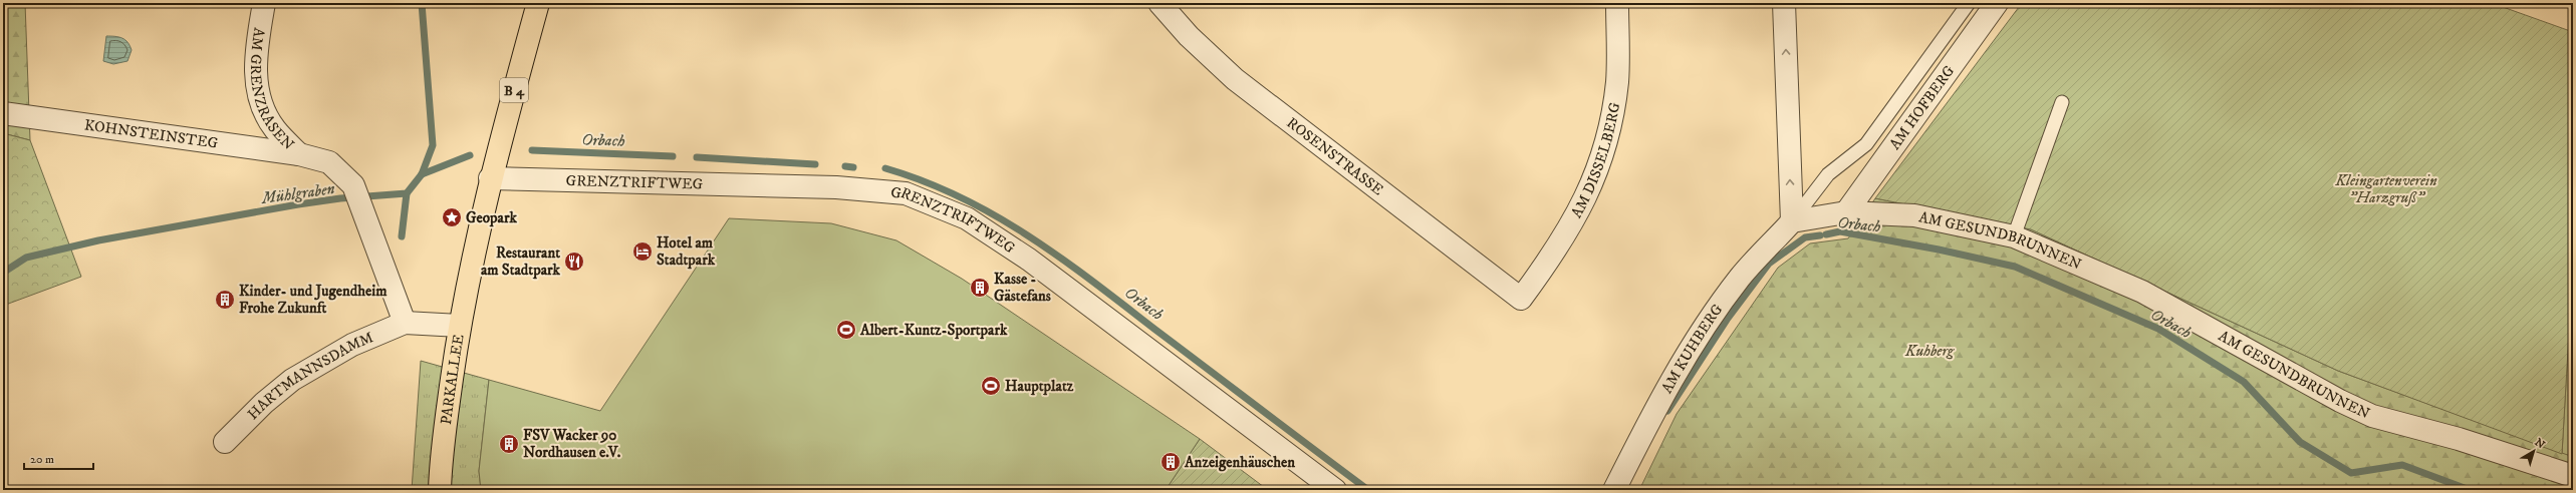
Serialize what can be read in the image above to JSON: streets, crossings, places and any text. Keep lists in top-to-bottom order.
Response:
{
  "streets": {
    "main road": ["B 4", "PARKALLEE"],
    "street": [
      "AM GRENZRASEN",
      "AM HOFBERG",
      "KOHNSTEINSTEG",
      "ROSENSTRASSE",
      "AM DISSELBERG",
      "GRENZTRIFTWEG",
      "AM GESUNDBRUNNEN",
      "AM KUHBERG",
      "HARTMANNSDAMM"
    ]
  },
  "crossings": [
    ["AM GRENZRASEN", "KOHNSTEINSTEG"],
    ["AM GRENZRASEN", "HARTMANNSDAMM"],
    ["AM GRENZRASEN", "PARKALLEE"],
    ["B 4", "GRENZTRIFTWEG"],
    ["B 4", "PARKALLEE"],
    ["AM HOFBERG", "AM GESUNDBRUNNEN"],
    ["AM HOFBERG", "AM KUHBERG"],
    ["ROSENSTRASSE", "AM DISSELBERG"],
    ["AM GESUNDBRUNNEN", "AM KUHBERG"],
    ["HARTMANNSDAMM", "PARKALLEE"]
  ],
  "water": ["Orbach", "Mühlgraben"],
  "parks": ["Kleingartenverein \"Harzgruß\"", "Kuhberg"],
  "places": {
    "place": ["Geopark"],
    "hotel": ["Hotel am Stadtpark"],
    "restaurant": ["Restaurant am Stadtpark"],
    "building": [
      "Kasse - Gästefans",
      "Kinder- und Jugendheim Frohe Zukunft",
      "FSV Wacker 90 Nordhausen e.V.",
      "Anzeigenhäuschen"
    ],
    "sports": ["Albert-Kuntz-Sportpark", "Hauptplatz"]
  },
  "scale_bar": "20 m",
  "north": "top right"
}
